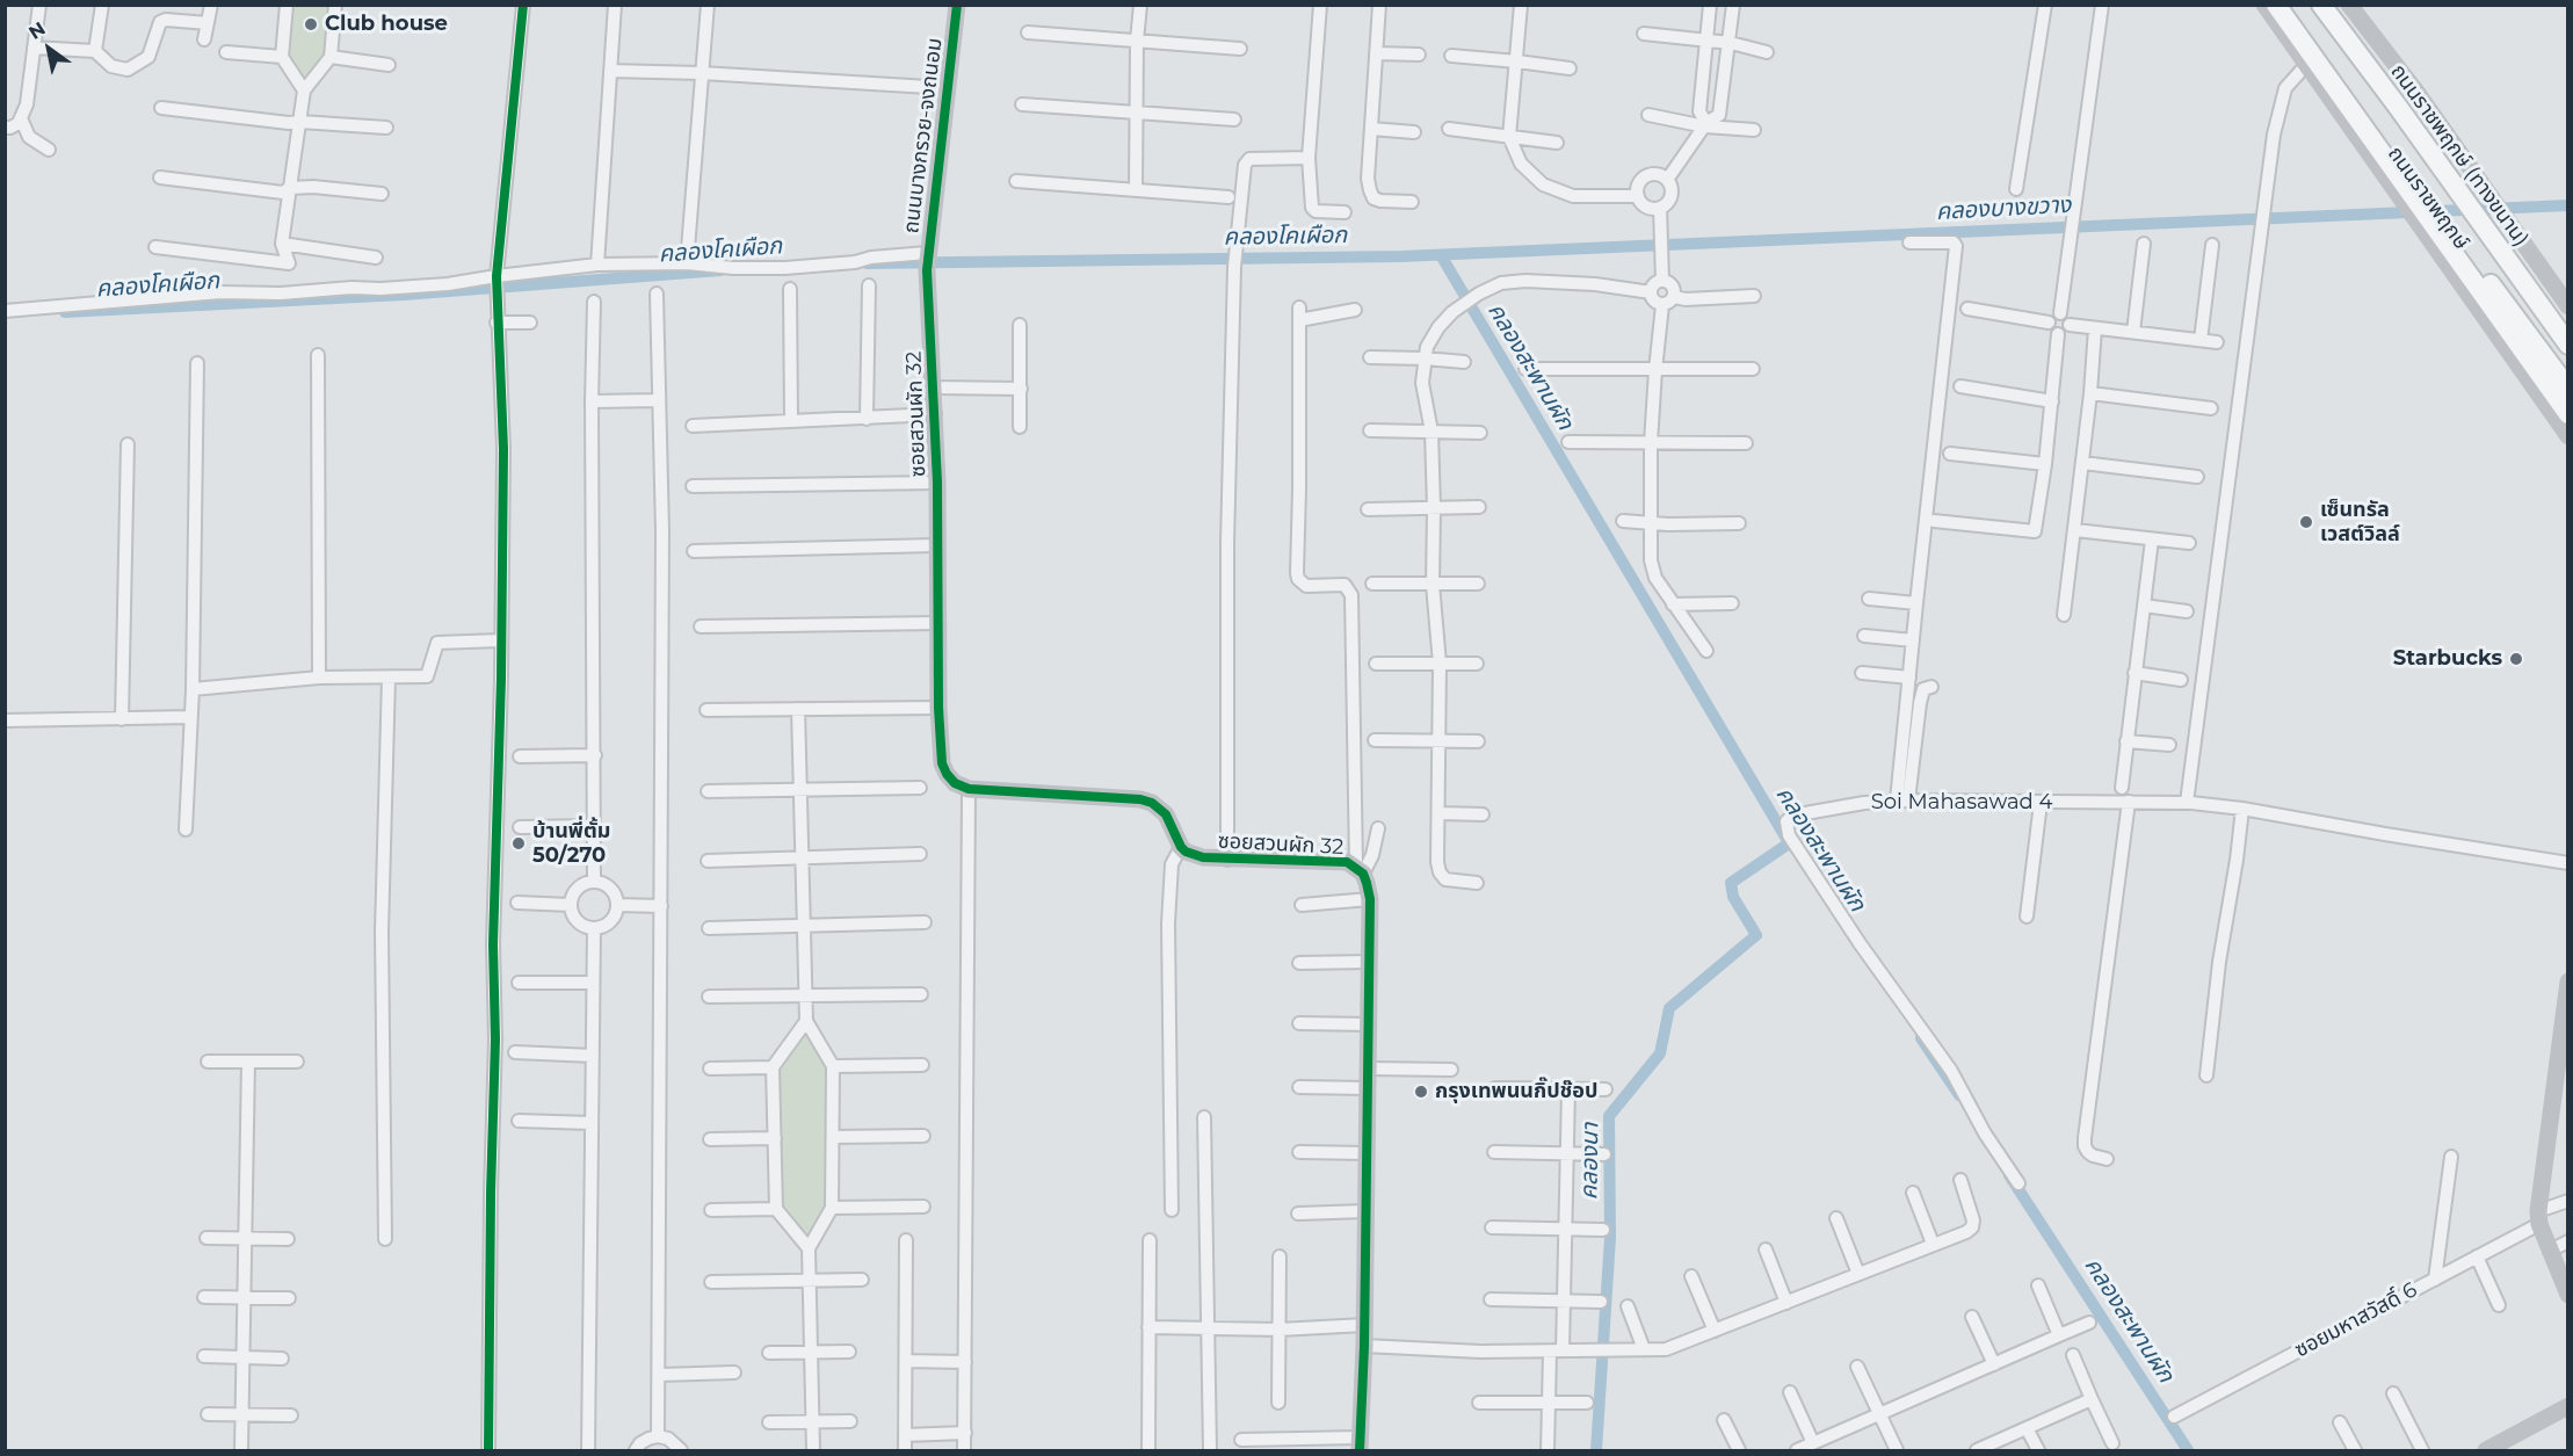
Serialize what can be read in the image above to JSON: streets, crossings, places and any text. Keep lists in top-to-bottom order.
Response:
{
  "streets": {
    "main road": ["ถนนราชพฤกษ์"],
    "street": [
      "ถนนบางกรวย-จงถนอม",
      "ถนนราชพฤกษ์ (ทางขนาน)",
      "ซอยสวนผัก 32",
      "Soi Mahasawad 4",
      "ซอยมหาสวัสดิ์ 6"
    ]
  },
  "crossings": [
    ["ถนนบางกรวย-จงถนอม", "ซอยสวนผัก 32"]
  ],
  "water": [
    "คลองบางขวาง",
    "คลองโคเผือก",
    "คลองสะพานผัก",
    "คลองนา"
  ],
  "places": [
    "Club house",
    "เซ็นทรัล เวสต์วิลล์",
    "Starbucks",
    "บ้านพี่ตั้ม 50/270",
    "กรุงเทพนนกิ๊ปช๊อป"
  ],
  "north": "top left"
}
